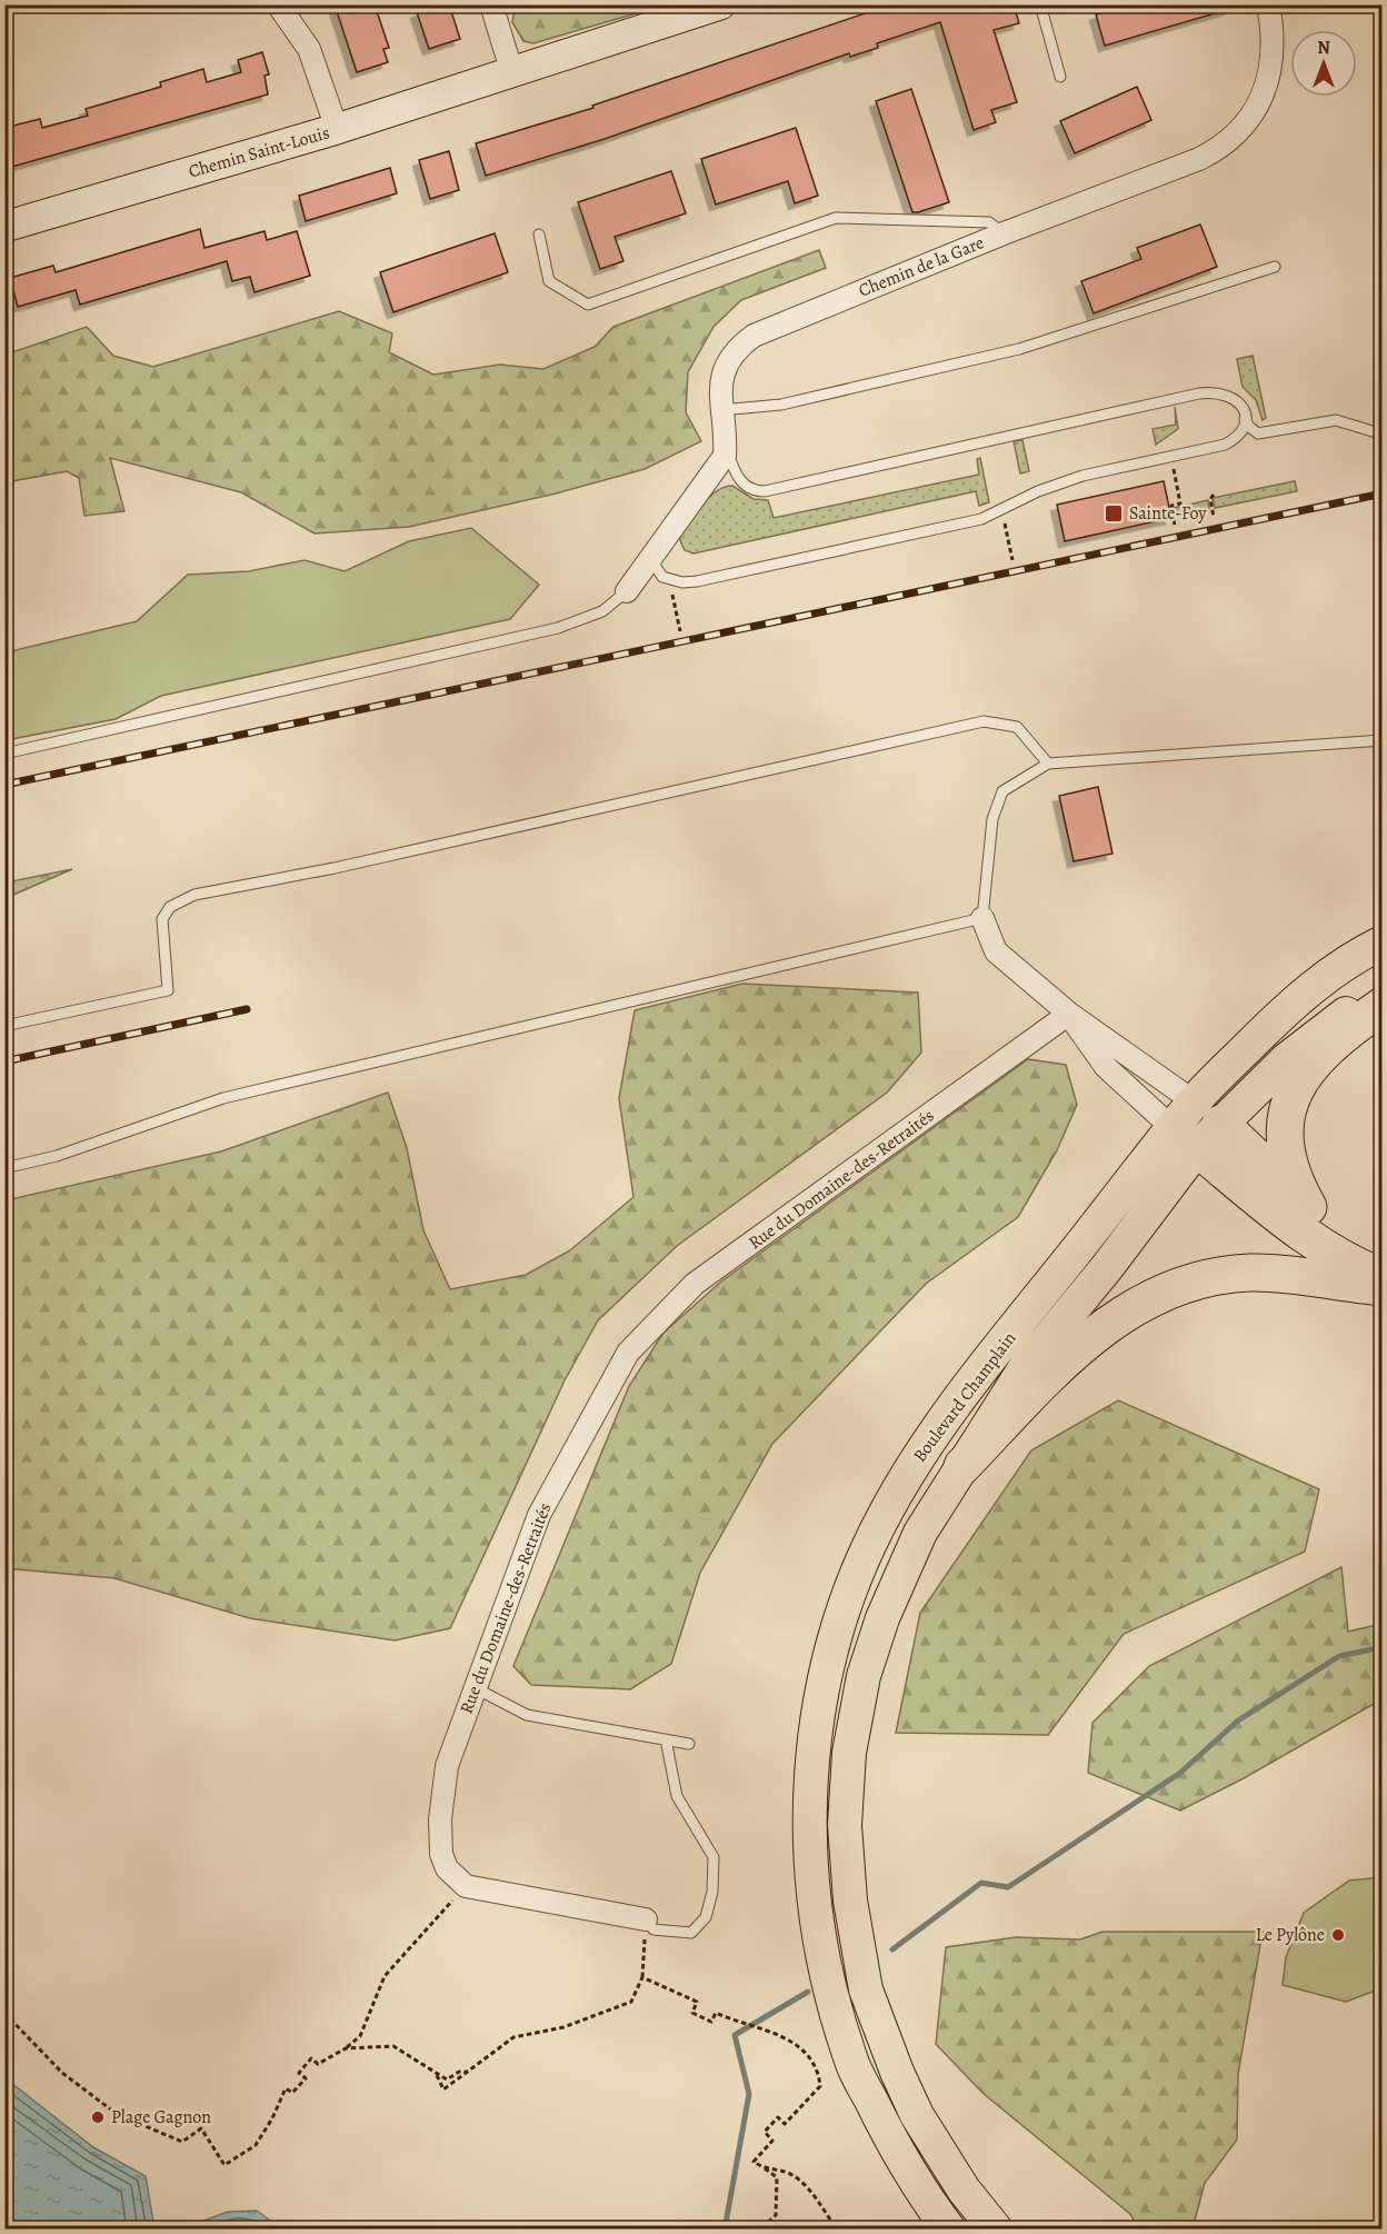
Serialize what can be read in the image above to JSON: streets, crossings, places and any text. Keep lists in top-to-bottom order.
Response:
{
  "streets": {
    "main road": ["Boulevard Champlain"],
    "street": ["Chemin Saint-Louis", "Chemin de la Gare", "Rue du Domaine-des-Retraités"]
  },
  "places": {
    "transit": ["Sainte-Foy"],
    "other": ["Le Pylône", "Plage Gagnon"]
  },
  "north": "top"
}
